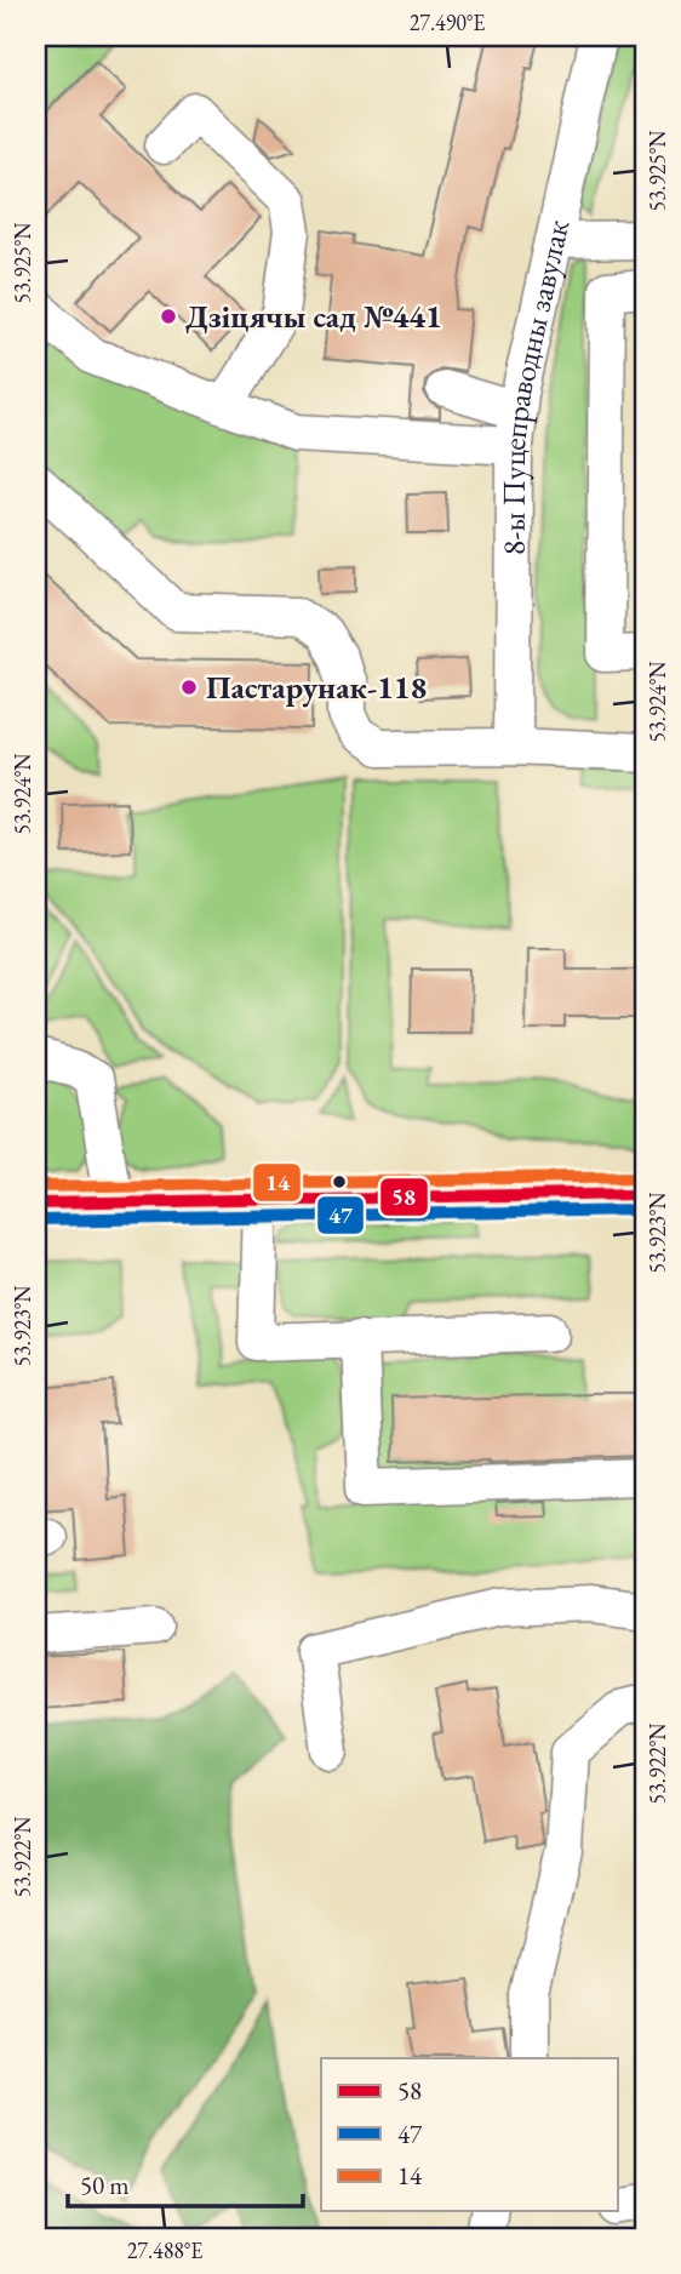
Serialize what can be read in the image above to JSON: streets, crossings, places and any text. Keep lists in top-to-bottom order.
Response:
{
  "streets": {
    "street": ["8-ы Пуцеправодны завулак"]
  },
  "places": ["Дзіцячы сад №441", "Пастарунак-118"],
  "lines": ["transit line 14", "transit line 58", "transit line 47"],
  "legend": ["58", "47", "14"],
  "scale_bar": "50 m",
  "coordinates": [
    "27.490°E",
    "53.925°N",
    "53.924°N",
    "53.923°N",
    "53.922°N",
    "27.488°E"
  ]
}
